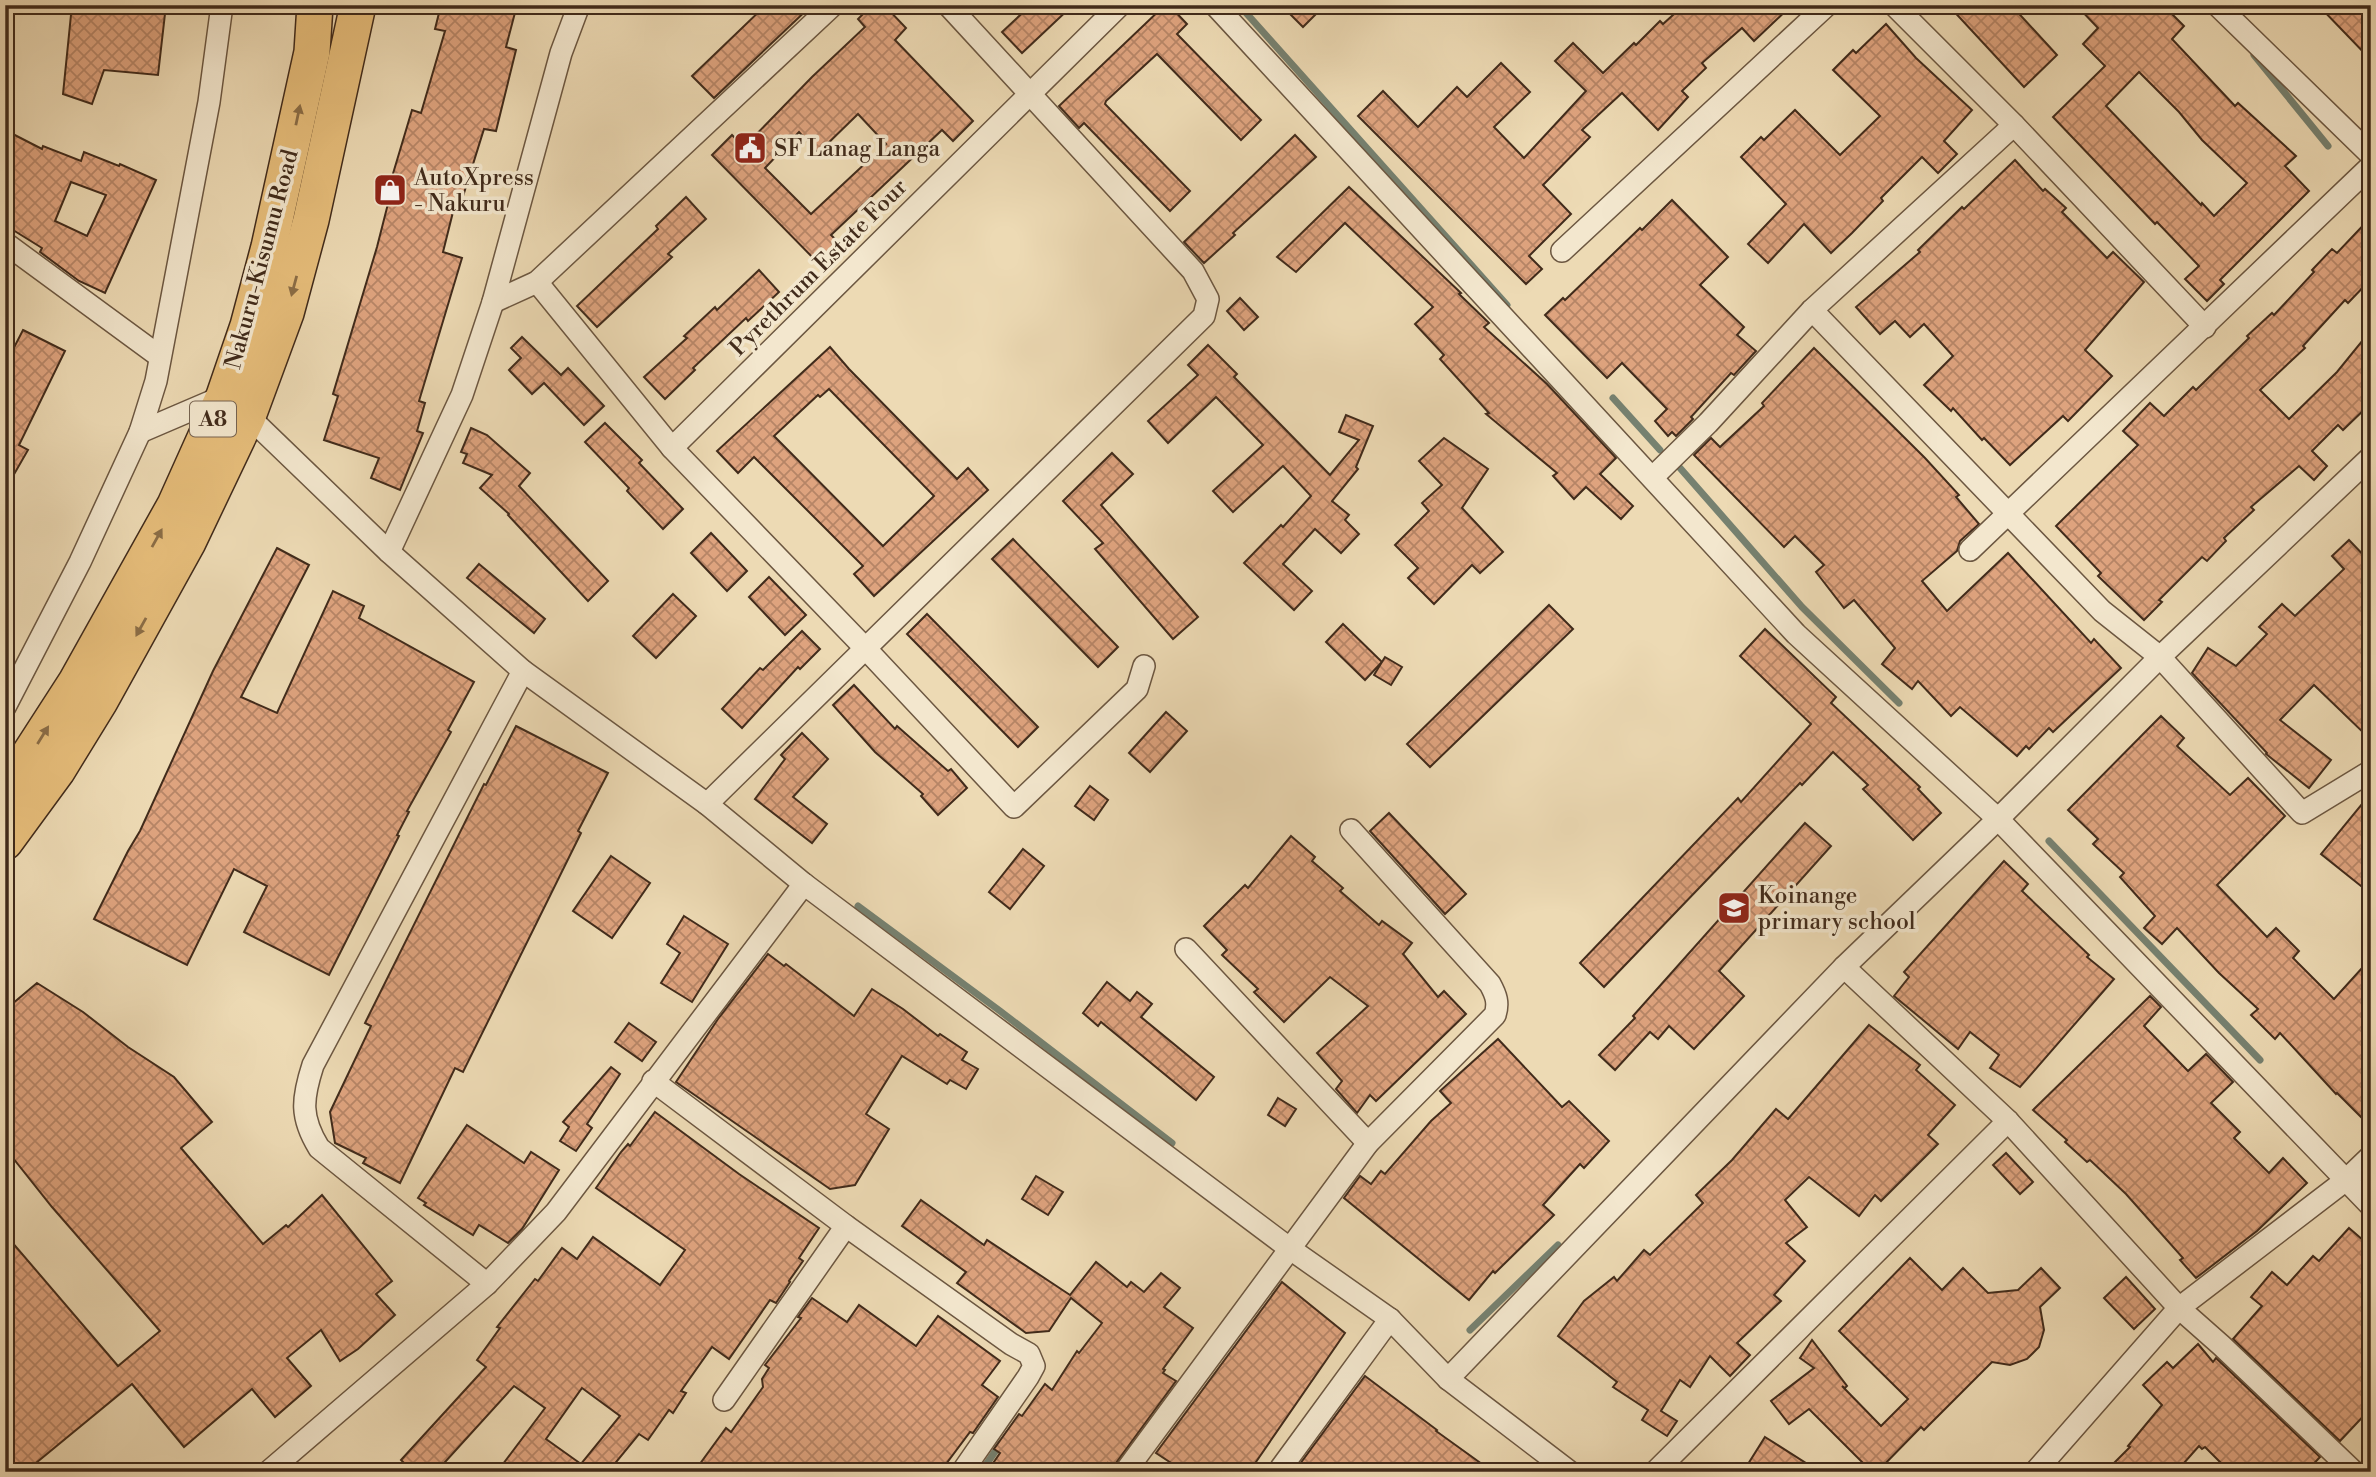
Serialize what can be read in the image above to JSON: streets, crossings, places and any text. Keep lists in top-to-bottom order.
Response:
{
  "streets": {
    "highway": ["Nakuru-Kisumu Road", "A8"],
    "street": ["Pyrethrum Estate Four"]
  },
  "places": {
    "public building": ["SF Lanag Langa"],
    "shop": ["AutoXpress - Nakuru"],
    "school or university": ["Koinange primary school"]
  }
}
